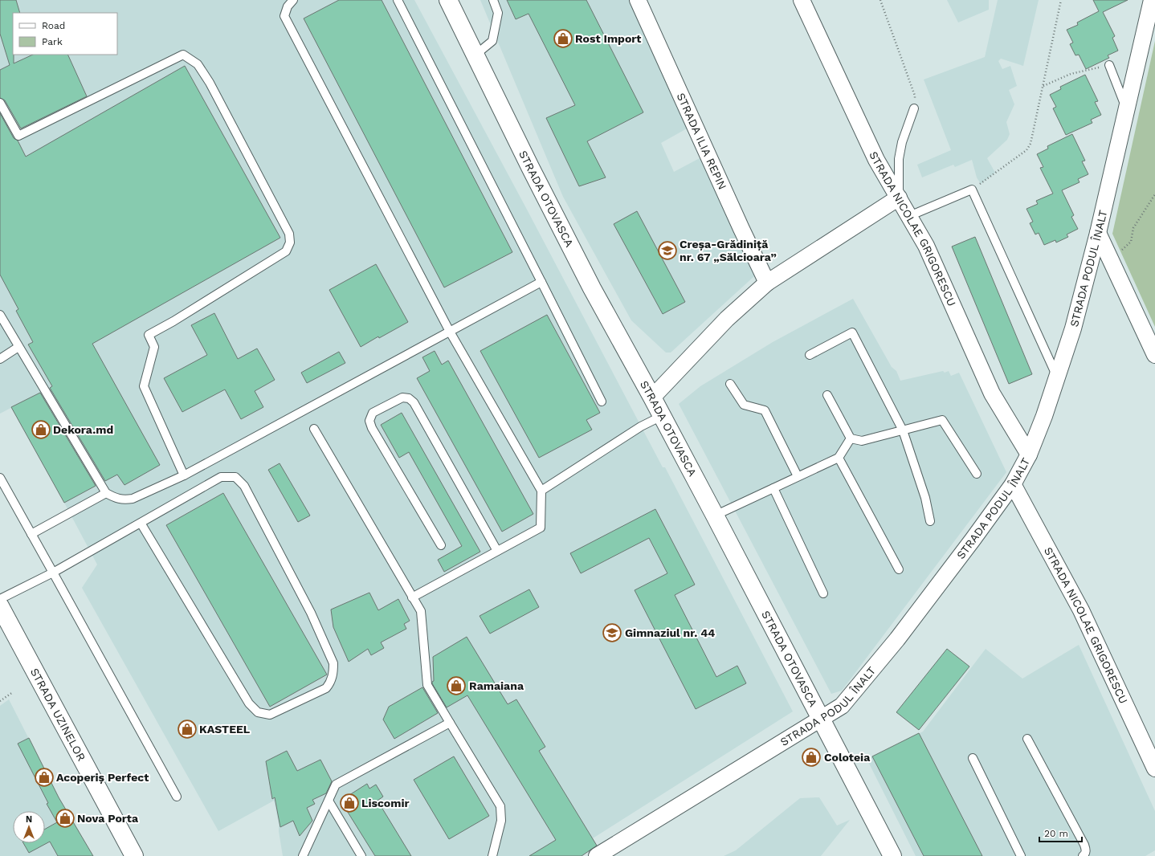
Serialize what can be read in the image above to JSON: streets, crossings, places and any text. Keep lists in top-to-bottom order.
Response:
{
  "streets": {
    "street": [
      "STRADA ILIA REPIN",
      "STRADA OTOVASCA",
      "STRADA NICOLAE GRIGORESCU",
      "STRADA PODUL ÎNALT",
      "STRADA UZINELOR"
    ]
  },
  "crossings": [
    ["STRADA OTOVASCA", "STRADA PODUL ÎNALT"],
    ["STRADA NICOLAE GRIGORESCU", "STRADA PODUL ÎNALT"]
  ],
  "places": {
    "shop": [
      "Rost Import",
      "Dekora.md",
      "Ramaiana",
      "KASTEEL",
      "Coloteia",
      "Acoperiș Perfect",
      "Liscomir",
      "Nova Porta"
    ],
    "school or university": ["Creșa-Grădiniță nr. 67 „Sălcioara”", "Gimnaziul nr. 44"]
  },
  "legend": ["Road", "Park"],
  "scale_bar": "20 m",
  "north": "top"
}
